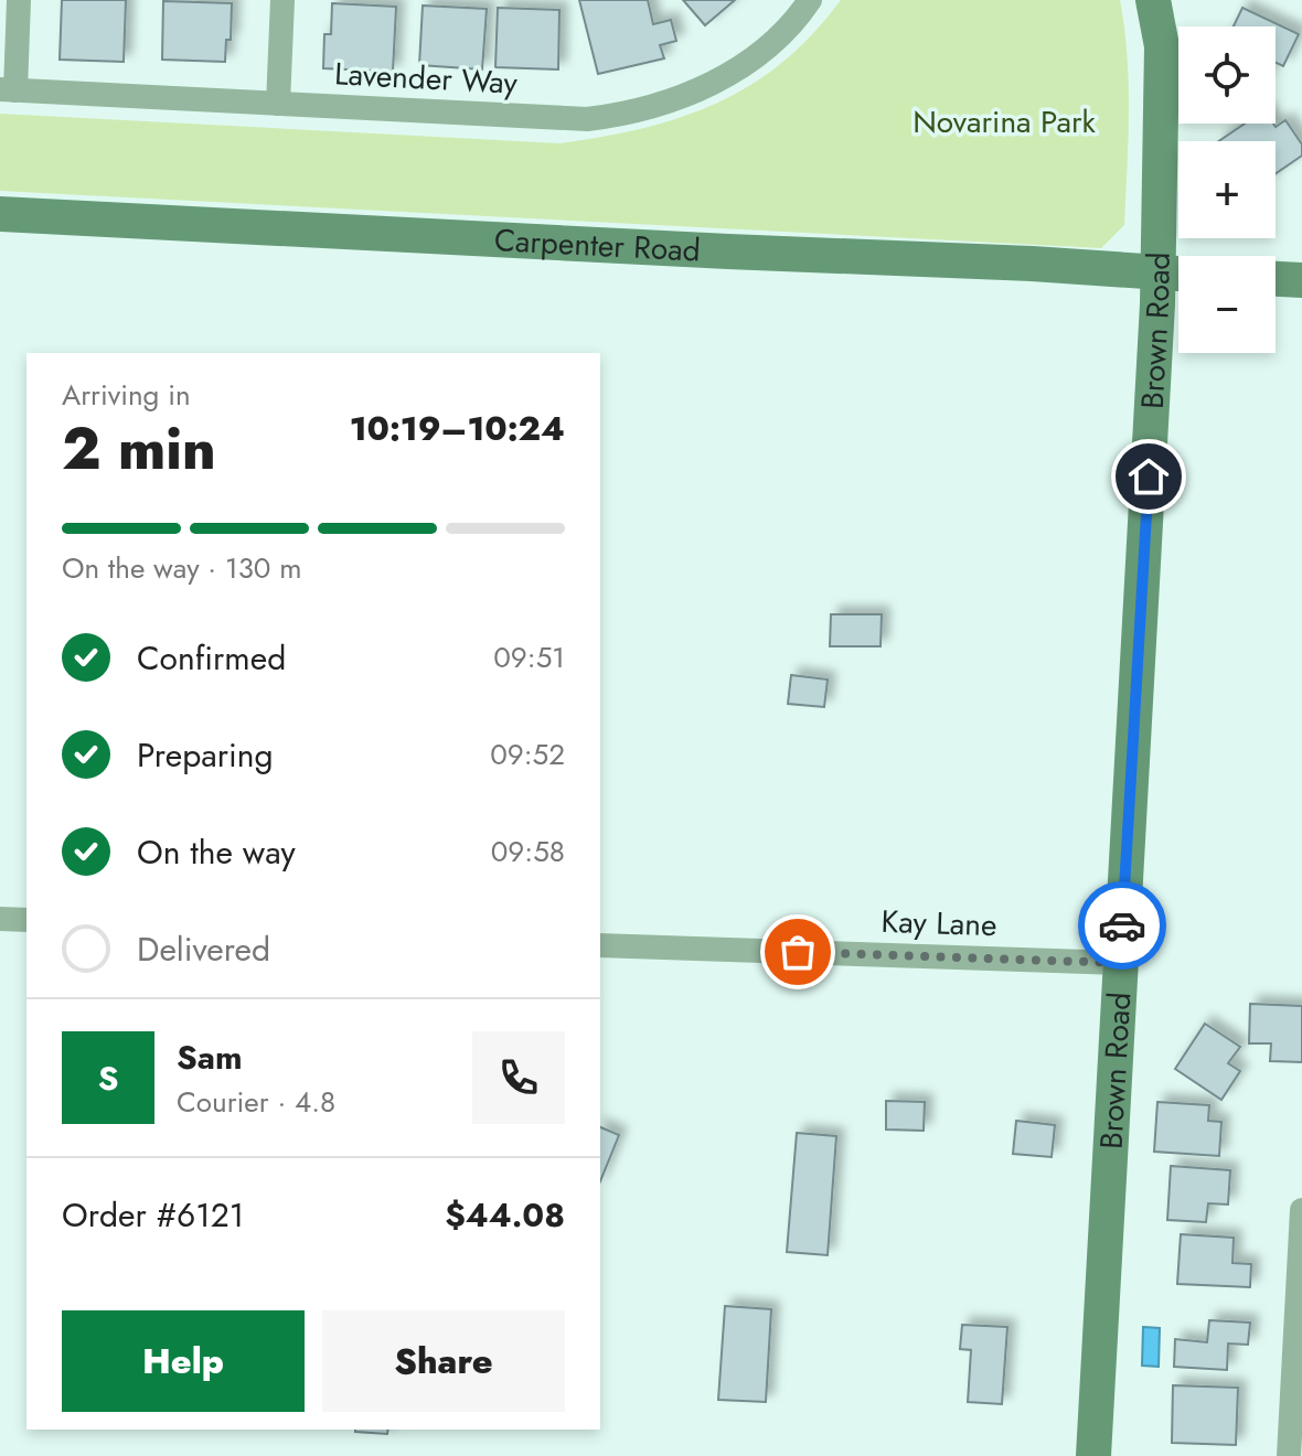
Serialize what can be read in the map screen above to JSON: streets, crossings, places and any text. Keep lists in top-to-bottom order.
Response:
{
  "streets": {
    "street": [
      "Lavender Way",
      "Carpenter Road",
      "Brown Road",
      "Kay Lane"
    ]
  },
  "crossings": [
    ["Carpenter Road", "Brown Road"],
    ["Brown Road", "Kay Lane"]
  ],
  "parks": ["Novarina Park"],
  "page": {
    "map_buttons": ["+", "−"],
    "heading": ["2 min", "Arriving in", "10:19–10:24"],
    "panel": [
      "Sam",
      "Courier · 4.8",
      "Order #6121",
      "$44.08"
    ],
    "bar": "On the way · 130 m",
    "list": [
      ["Confirmed", "09:51"],
      ["Preparing", "09:52"],
      ["On the way", "09:58"],
      "Delivered"
    ],
    "round": "S",
    "buttons": ["Help", "Share"]
  }
}
